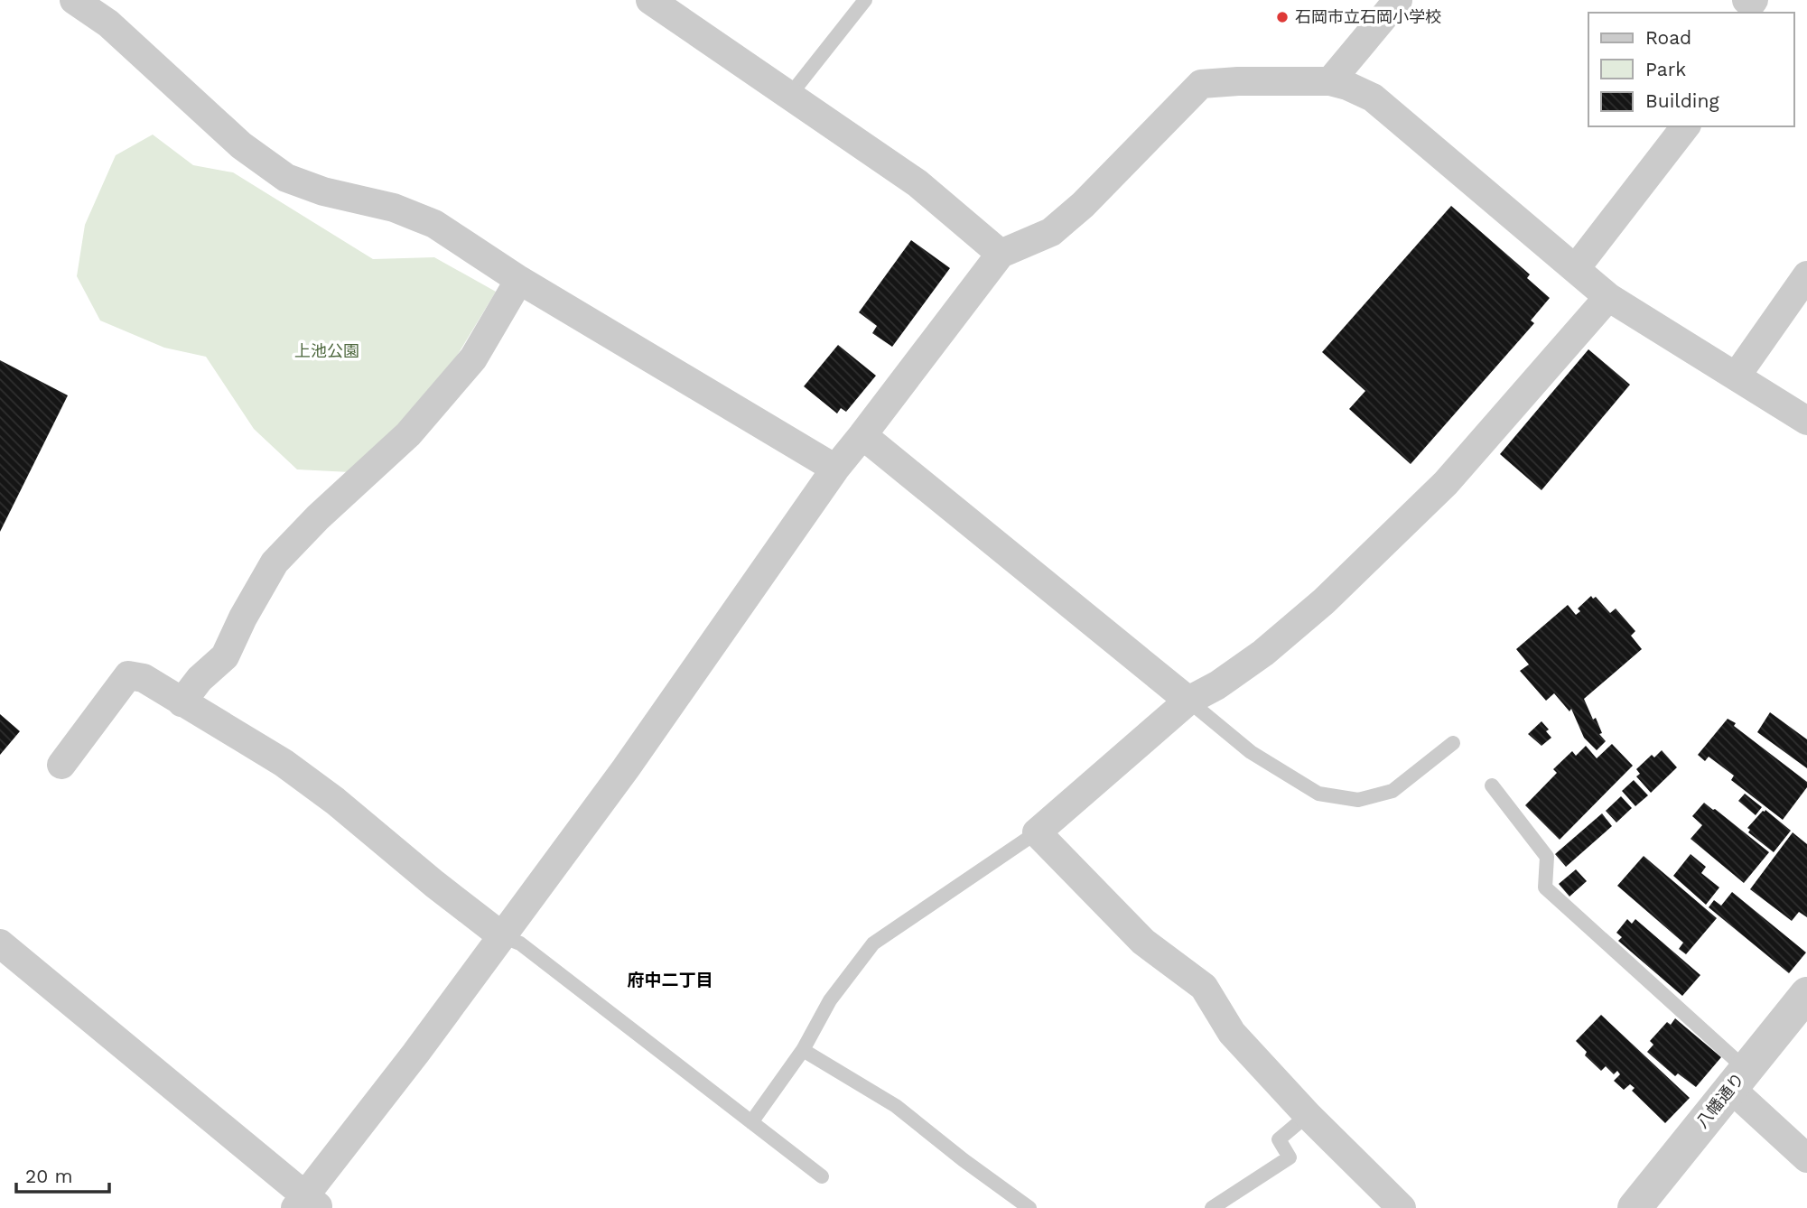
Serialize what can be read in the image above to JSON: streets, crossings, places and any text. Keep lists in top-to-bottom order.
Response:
{
  "streets": {
    "street": ["八幡通り"]
  },
  "districts": ["府中二丁目"],
  "parks": ["上池公園"],
  "places": ["石岡市立石岡小学校"],
  "legend": ["Road", "Park", "Building"],
  "scale_bar": "20 m"
}
